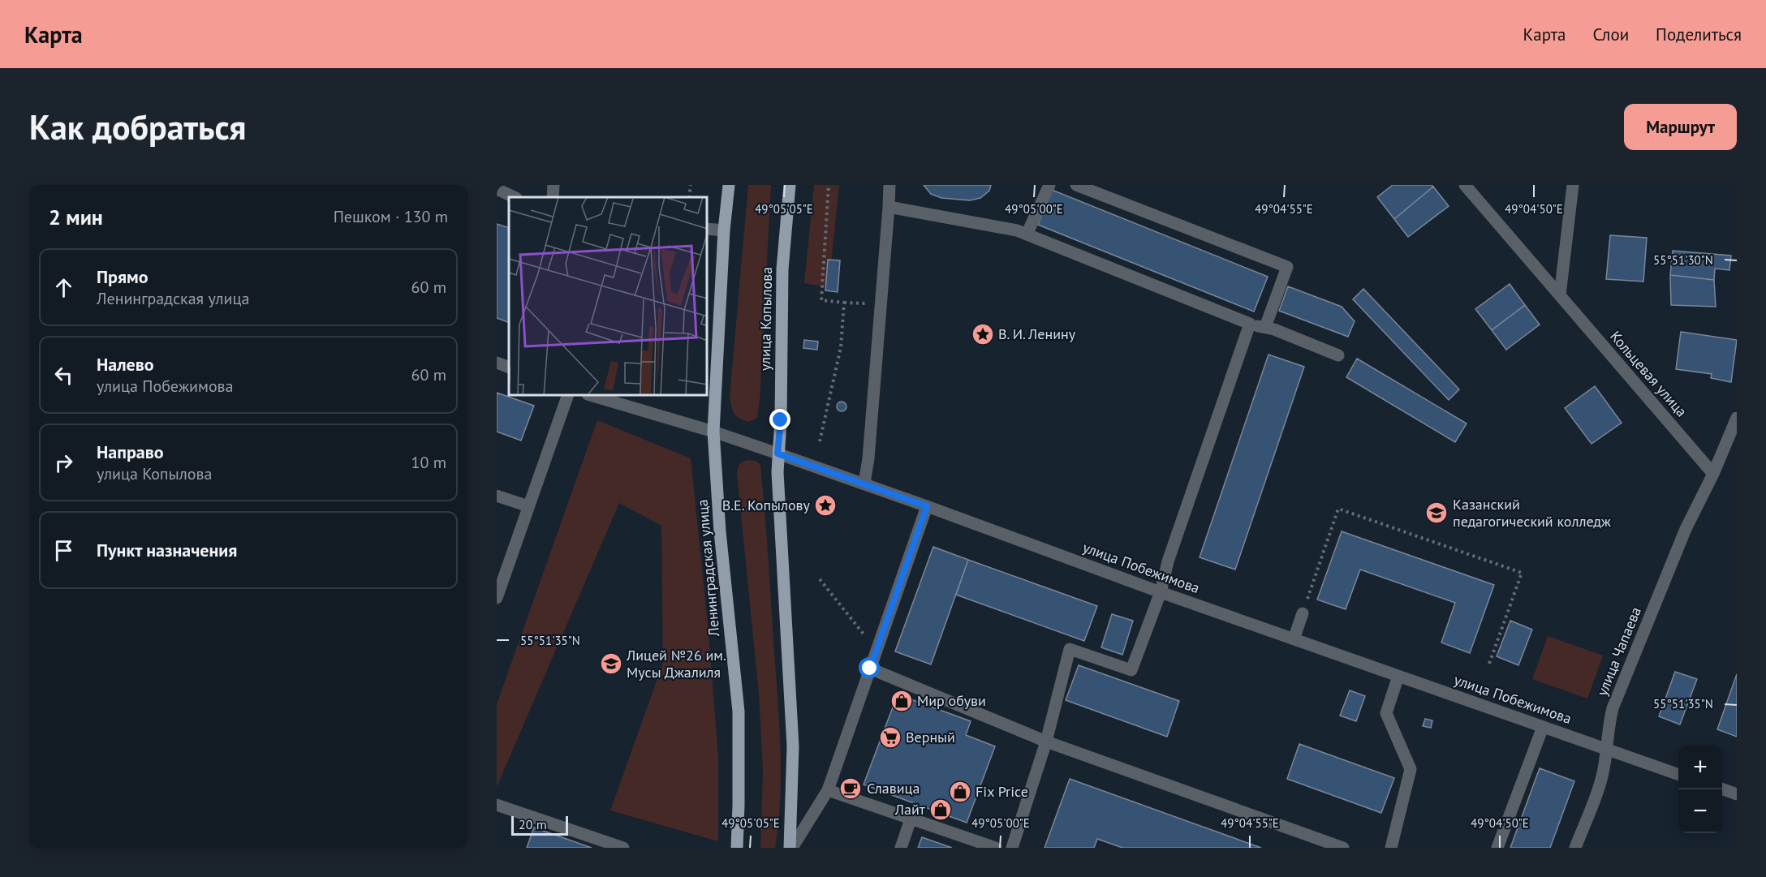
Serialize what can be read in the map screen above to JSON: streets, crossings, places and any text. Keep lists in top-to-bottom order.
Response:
{
  "streets": {
    "main road": ["улица Копылова", "Ленинградская улица"],
    "street": ["Кольцевая улица", "улица Побежимова", "улица Чапаева"]
  },
  "crossings": [
    ["улица Копылова", "улица Побежимова"],
    ["Кольцевая улица", "улица Чапаева"],
    ["Ленинградская улица", "улица Побежимова"],
    ["улица Побежимова", "улица Чапаева"]
  ],
  "places": {
    "place": ["В. И. Ленину", "В.Е. Копылову"],
    "school or university": ["Казанский педагогический колледж", "Лицей №26 им. Мусы Джалиля"],
    "shop": ["Мир обуви", "Fix Price", "Лайт"],
    "supermarket": ["Верный"],
    "cafe": ["Славица"]
  },
  "scale_bar": "20 m",
  "page": {
    "header": "Карта",
    "nav": ["Карта", "Слои", "Поделиться"],
    "buttons": "Маршрут",
    "title": "Как добраться",
    "heading": ["2 мин", "Пешком · 130 m"],
    "list": [
      ["Прямо", "Ленинградская улица", "60 m"],
      ["Налево", "улица Побежимова", "60 m"],
      ["Направо", "улица Копылова", "10 m"],
      "Пункт назначения"
    ],
    "map_buttons": ["+", "−"],
    "scale": "20 m"
  },
  "coordinates": [
    "49°05'05\"E",
    "49°05'00\"E",
    "49°04'55\"E",
    "49°04'50\"E",
    "55°51'30\"N",
    "55°51'35\"N"
  ]
}
